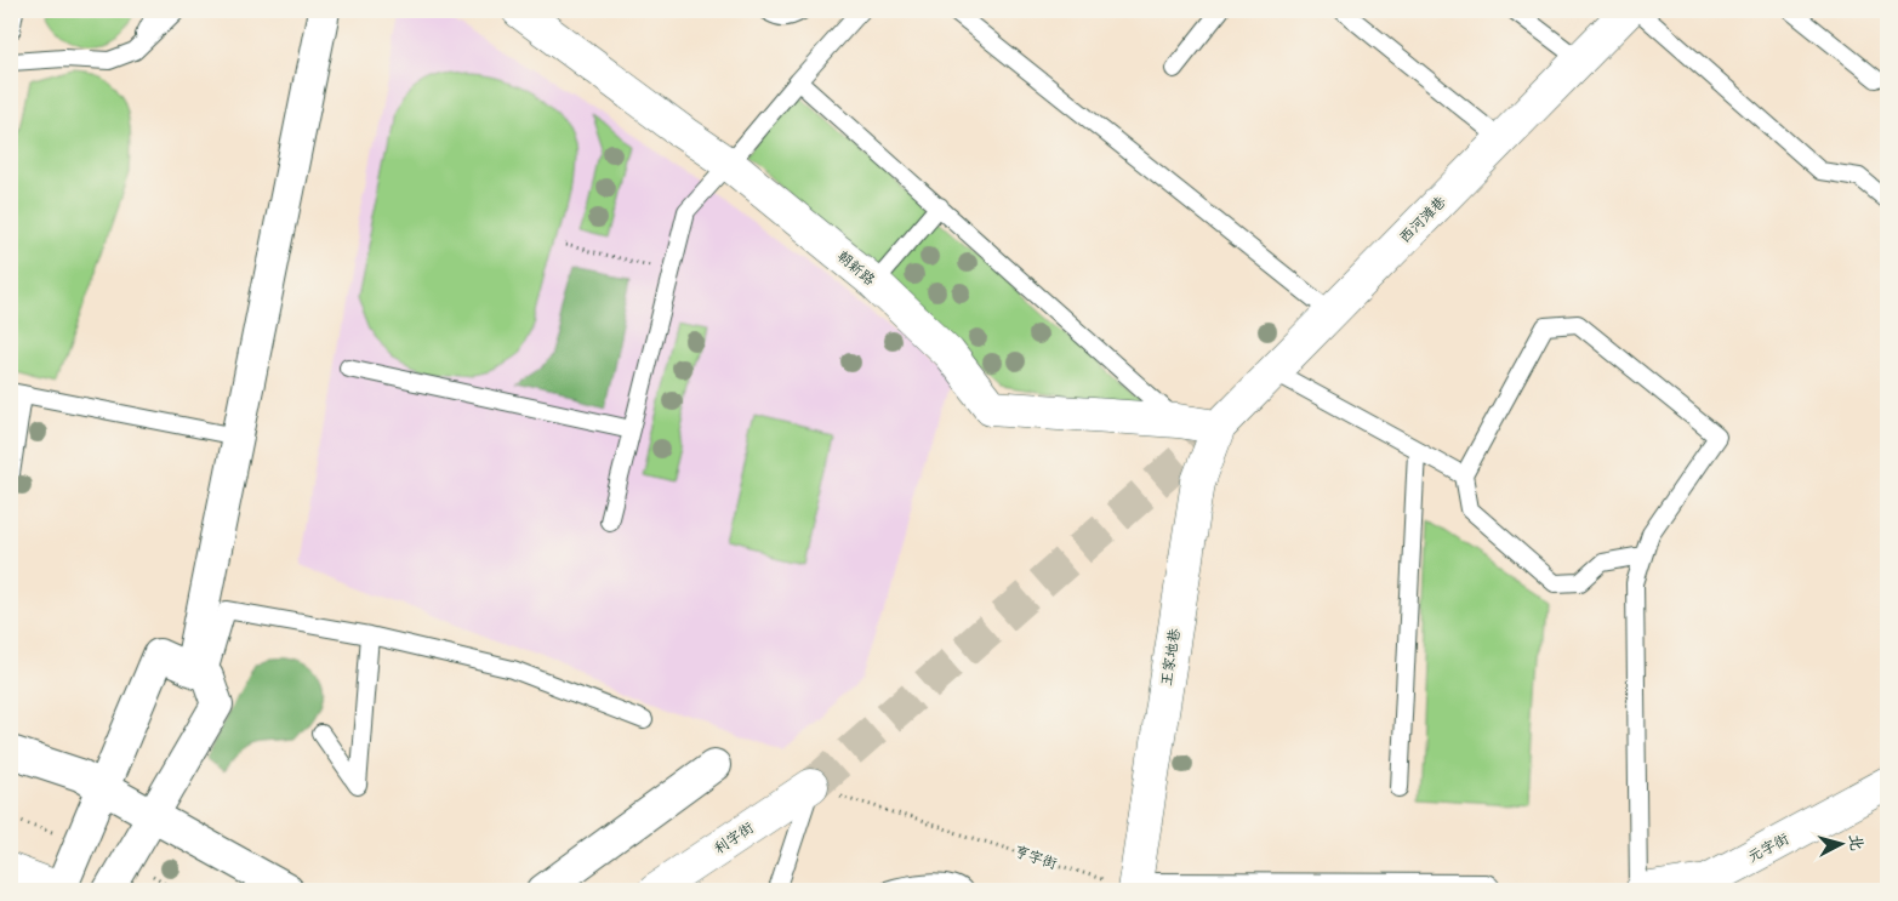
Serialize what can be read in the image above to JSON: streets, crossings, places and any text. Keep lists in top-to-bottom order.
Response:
{
  "streets": {
    "street": [
      "西河滩巷",
      "朝新路",
      "王家地巷",
      "利字街",
      "元字街"
    ],
    "path": ["亨字街"]
  },
  "crossings": [
    ["西河滩巷", "朝新路"],
    ["西河滩巷", "王家地巷"],
    ["朝新路", "王家地巷"],
    ["王家地巷", "亨字街"],
    ["利字街", "亨字街"]
  ],
  "north": "right"
}
